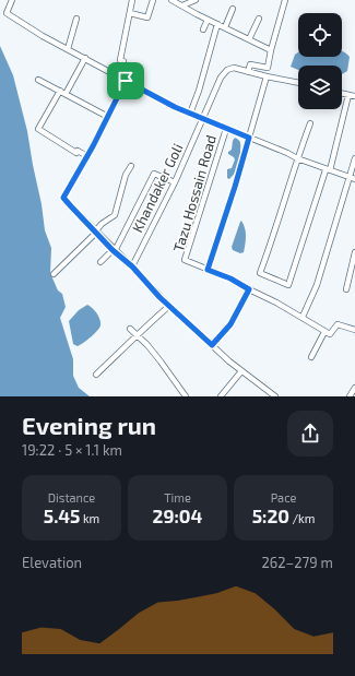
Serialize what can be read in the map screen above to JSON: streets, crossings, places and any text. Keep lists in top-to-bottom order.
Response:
{
  "streets": {
    "street": ["Khandaker Goli", "Tazu Hossain Road"]
  },
  "page": {
    "heading": ["Evening run", "19:22 · 5 × 1.1 km"],
    "stats": [
      ["Distance", "5.45 km"],
      ["Time", "29:04"],
      ["Pace", "5:20 /km"]
    ],
    "chart": ["Elevation", "262–279 m"]
  }
}
